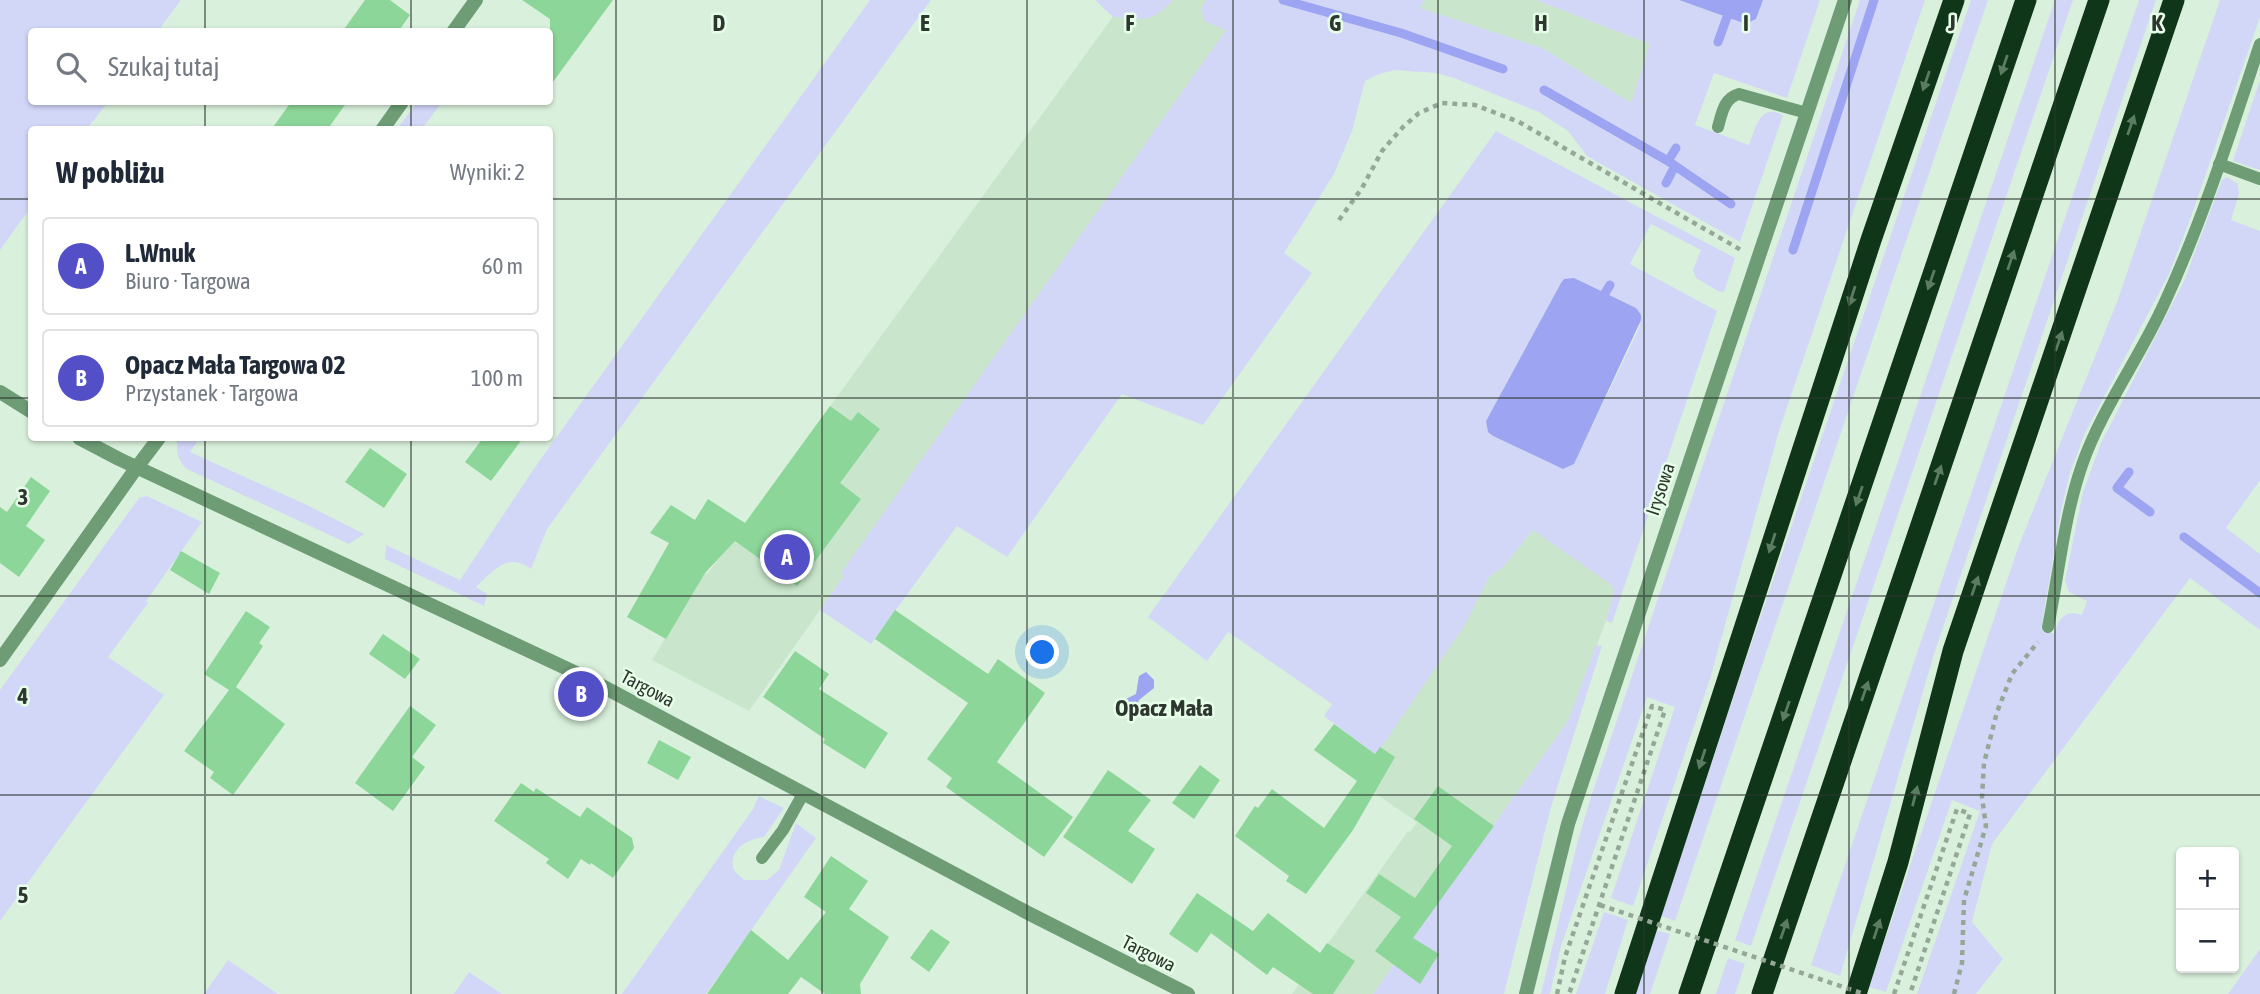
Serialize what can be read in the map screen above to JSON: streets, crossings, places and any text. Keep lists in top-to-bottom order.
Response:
{
  "streets": {
    "street": ["Irysowa", "Targowa"]
  },
  "districts": ["Opacz Mała"],
  "page": {
    "search": "Szukaj tutaj",
    "heading": ["W pobliżu", "Wyniki: 2"],
    "list": [
      {
        "mark": "A",
        "name": "L.Wnuk",
        "note": "Biuro · Targowa",
        "value": "60 m"
      },
      {
        "mark": "B",
        "name": "Opacz Mała Targowa 02",
        "note": "Przystanek · Targowa",
        "value": "100 m"
      }
    ],
    "pins": ["A", "B"],
    "map_buttons": ["+", "−"]
  },
  "grid": {
    "columns": [
      "D",
      "E",
      "F",
      "G",
      "H",
      "I",
      "J",
      "K"
    ],
    "rows": ["3", "4", "5"]
  }
}
